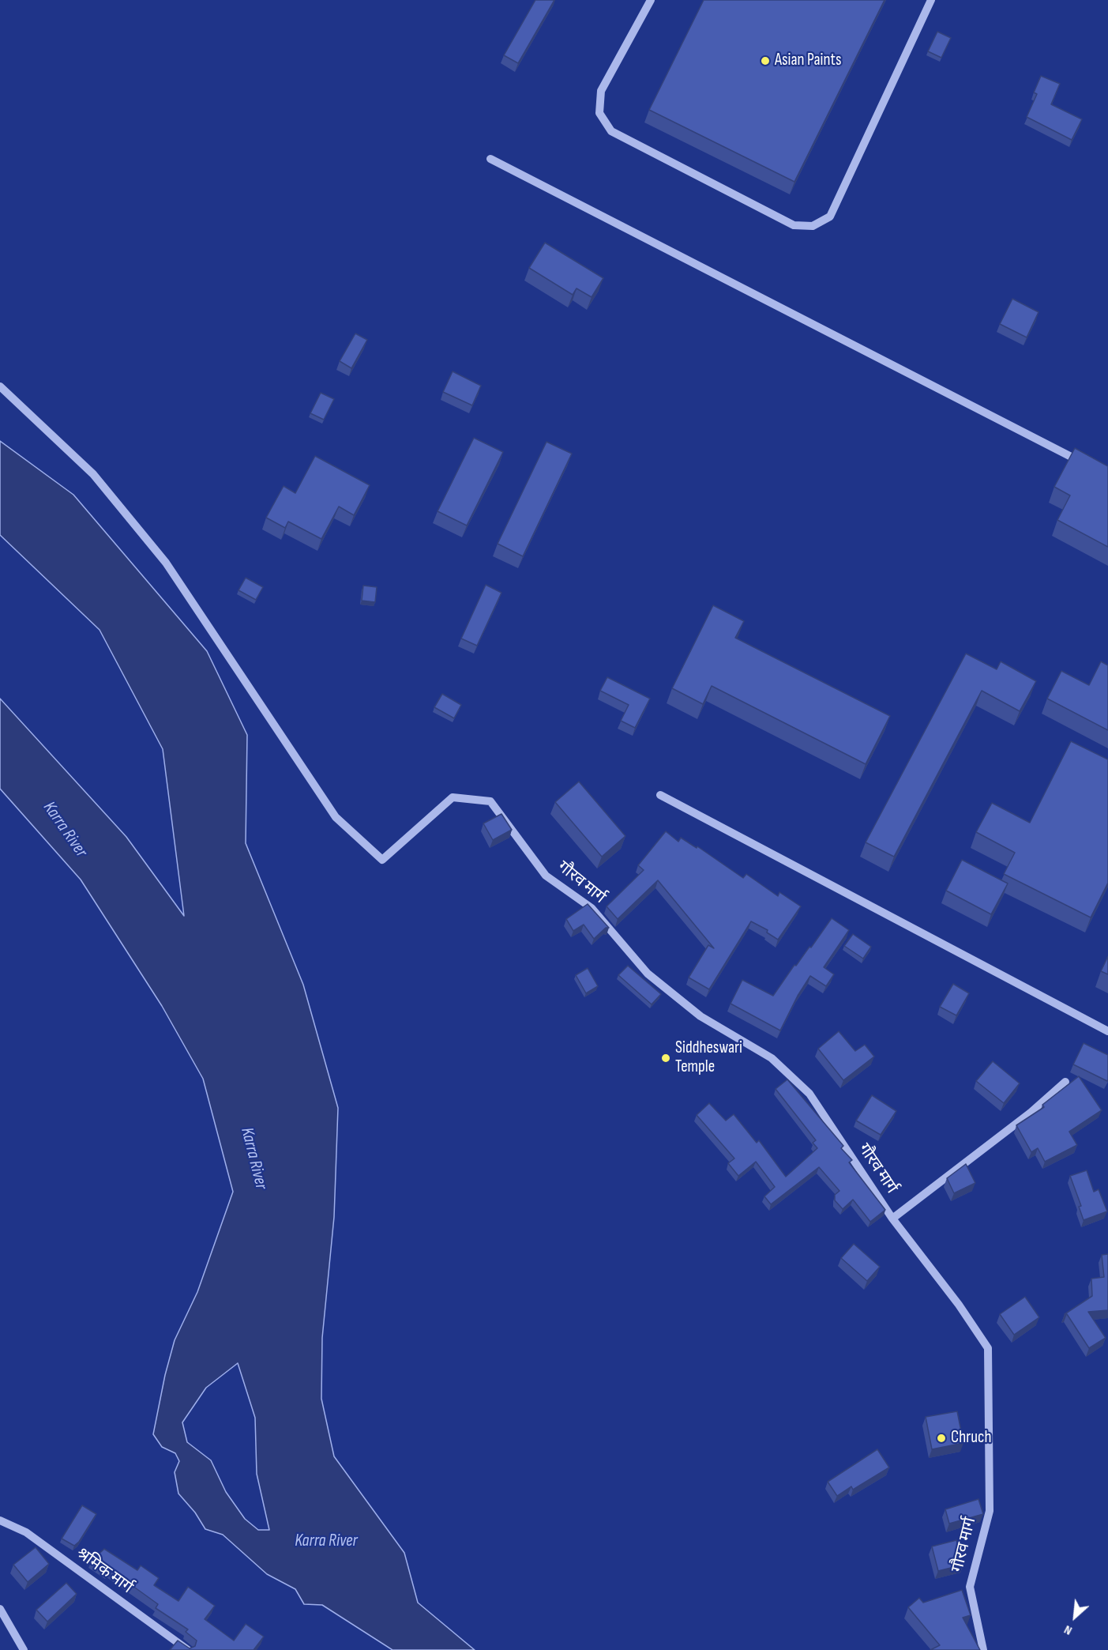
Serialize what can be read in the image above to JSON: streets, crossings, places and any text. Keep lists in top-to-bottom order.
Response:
{
  "streets": {
    "street": ["गौरव मार्ग", "श्रमिक मार्ग"]
  },
  "water": ["Karra River"],
  "places": ["Asian Paints", "Siddheswari Temple", "Chruch"],
  "north": "bottom left"
}
